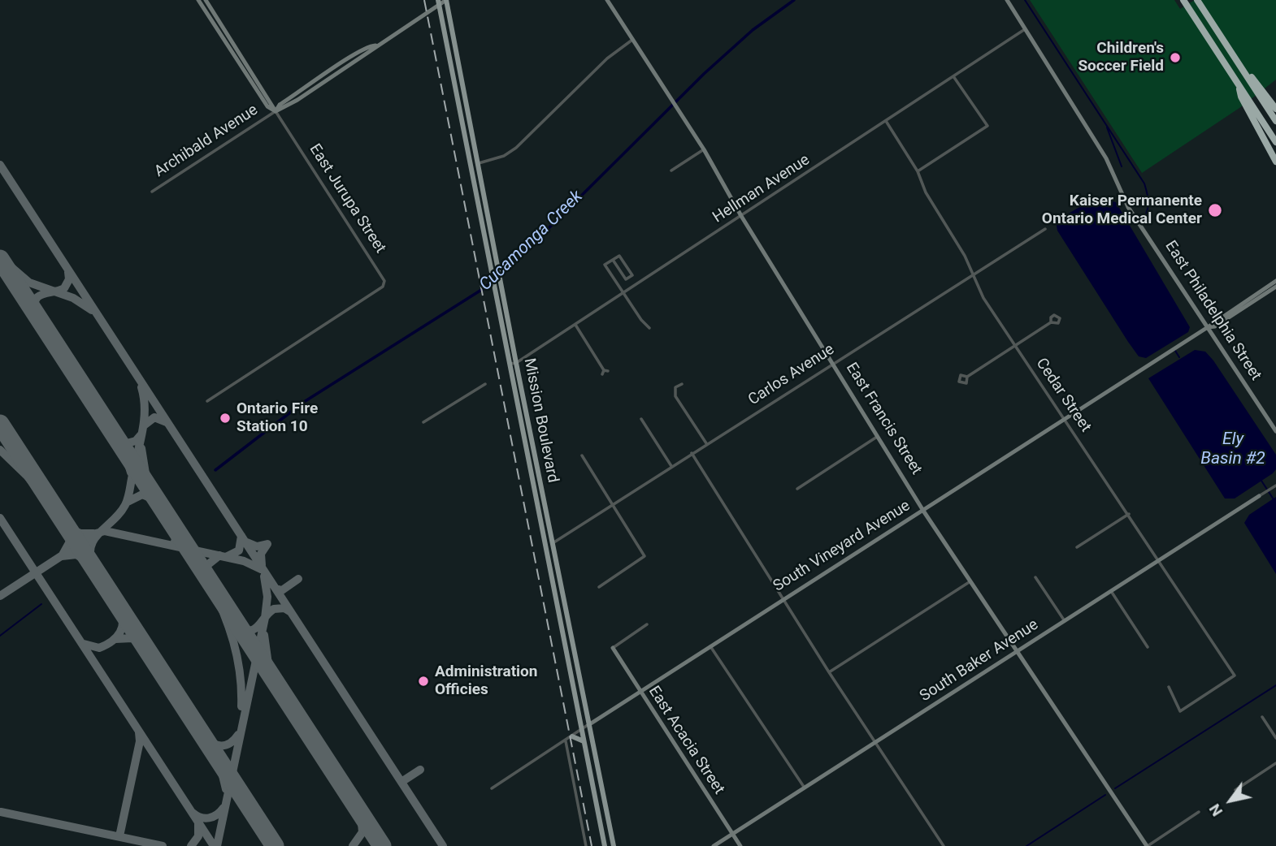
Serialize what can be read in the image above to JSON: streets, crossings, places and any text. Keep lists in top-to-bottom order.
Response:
{
  "streets": {
    "main road": ["Mission Boulevard"],
    "street": [
      "Archibald Avenue",
      "Hellman Avenue",
      "East Jurupa Street",
      "East Philadelphia Street",
      "Carlos Avenue",
      "Cedar Street",
      "East Francis Street",
      "South Vineyard Avenue",
      "South Baker Avenue",
      "East Acacia Street"
    ]
  },
  "crossings": [
    ["Archibald Avenue", "East Jurupa Street"],
    ["Archibald Avenue", "Mission Boulevard"],
    ["Hellman Avenue", "East Philadelphia Street"],
    ["Hellman Avenue", "Cedar Street"],
    ["Hellman Avenue", "East Francis Street"],
    ["Hellman Avenue", "Mission Boulevard"],
    ["East Philadelphia Street", "South Vineyard Avenue"],
    ["Carlos Avenue", "Cedar Street"],
    ["Carlos Avenue", "East Francis Street"],
    ["Carlos Avenue", "Mission Boulevard"],
    ["Cedar Street", "South Vineyard Avenue"],
    ["Cedar Street", "South Baker Avenue"],
    ["East Francis Street", "South Vineyard Avenue"],
    ["East Francis Street", "South Baker Avenue"],
    ["Mission Boulevard", "South Vineyard Avenue"],
    ["South Vineyard Avenue", "East Acacia Street"],
    ["South Baker Avenue", "East Acacia Street"]
  ],
  "water": ["Cucamonga Creek", "Ely Basin #2"],
  "places": [
    "Children's Soccer Field",
    "Kaiser Permanente Ontario Medical Center",
    "Ontario Fire Station 10",
    "Administration Officies"
  ],
  "north": "bottom left"
}
